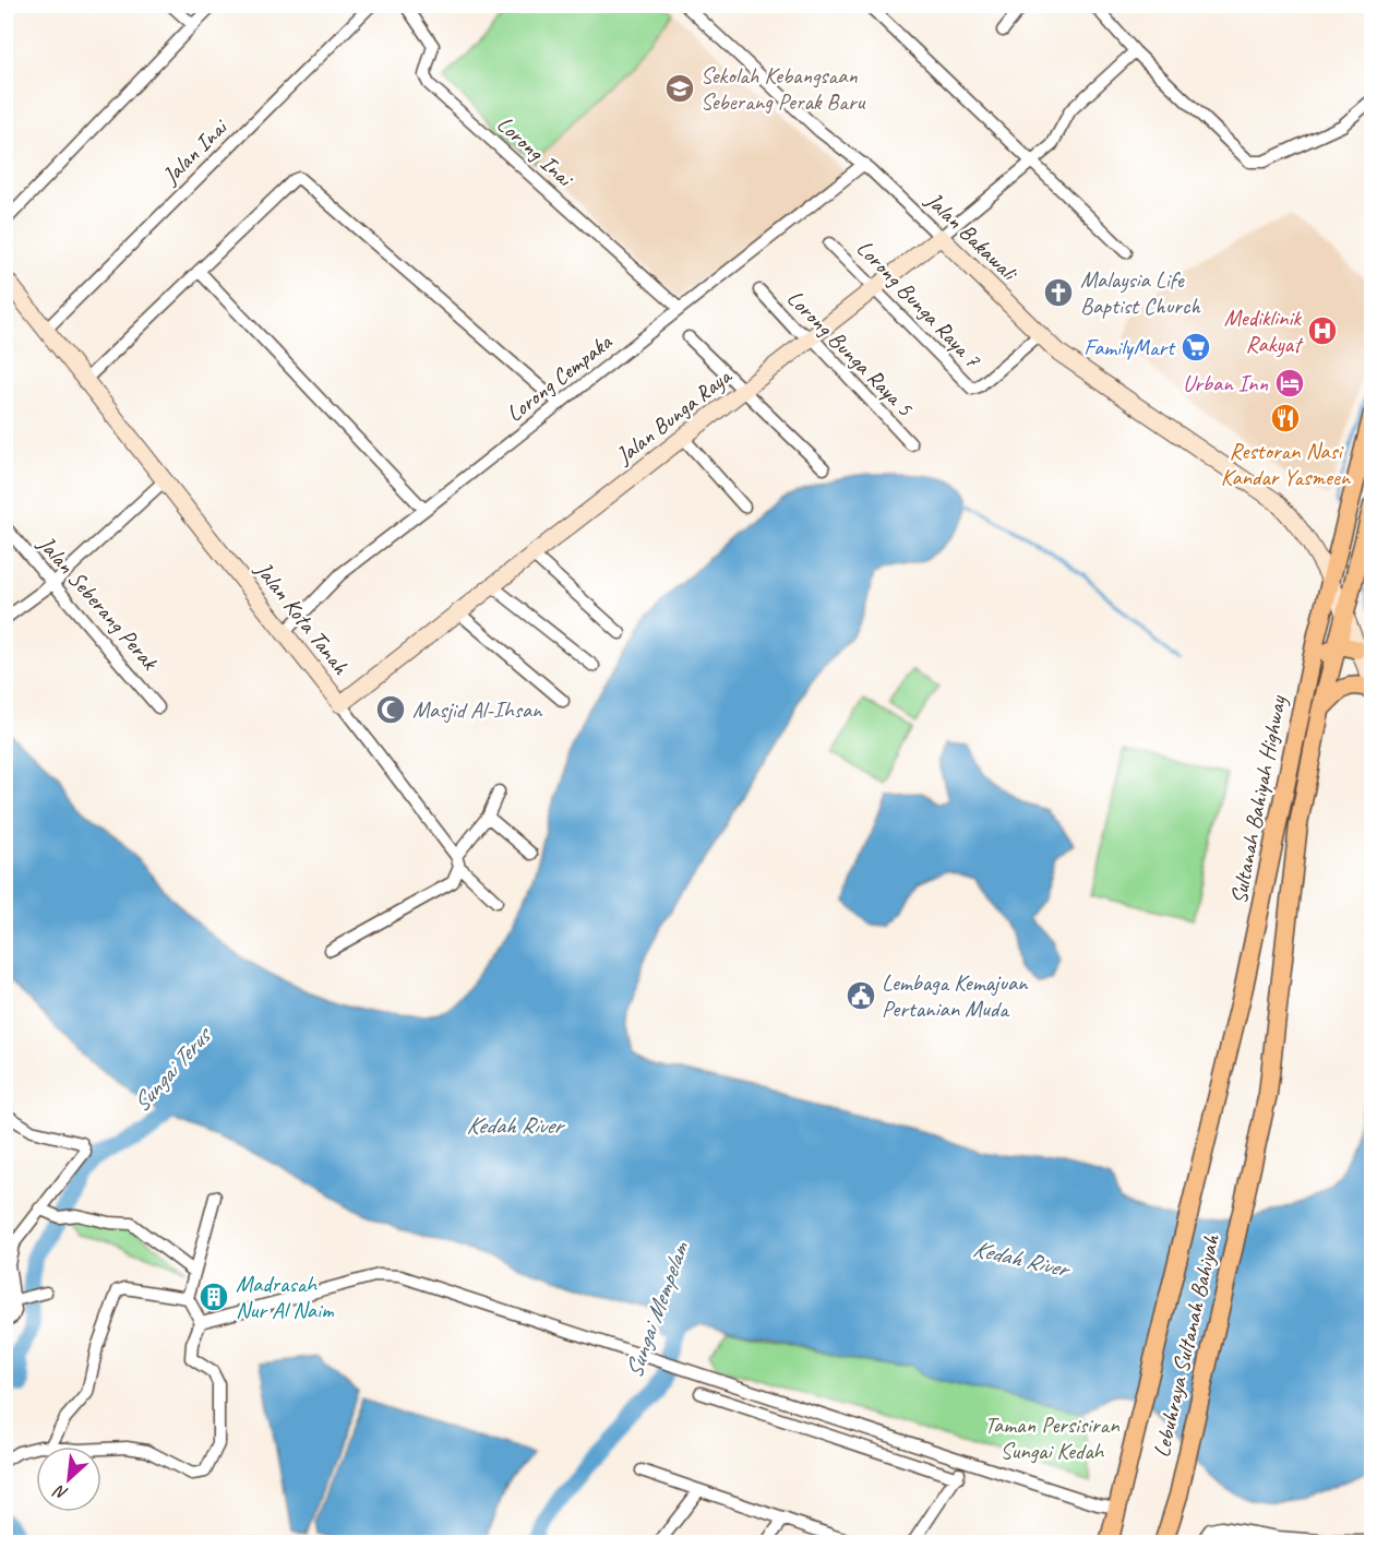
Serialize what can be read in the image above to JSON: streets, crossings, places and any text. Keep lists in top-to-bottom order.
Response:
{
  "streets": {
    "main road": ["Sultanah Bahiyah Highway", "Lebuhraya Sultanah Bahiyah"],
    "street": [
      "Lorong Inai",
      "Jalan Inai",
      "Jalan Bakawali",
      "Lorong Bunga Raya 7",
      "Lorong Bunga Raya 5",
      "Lorong Cempaka",
      "Jalan Bunga Raya",
      "Jalan Seberang Perak",
      "Jalan Kota Tanah"
    ]
  },
  "crossings": [
    ["Lorong Inai", "Lorong Cempaka"],
    ["Jalan Inai", "Jalan Kota Tanah"],
    ["Jalan Bakawali", "Lorong Bunga Raya 7"],
    ["Jalan Bakawali", "Lorong Cempaka"],
    ["Jalan Bakawali", "Jalan Bunga Raya"],
    ["Jalan Bakawali", "Sultanah Bahiyah Highway"],
    ["Lorong Bunga Raya 7", "Jalan Bunga Raya"],
    ["Lorong Bunga Raya 5", "Jalan Bunga Raya"],
    ["Lorong Cempaka", "Jalan Kota Tanah"],
    ["Jalan Bunga Raya", "Jalan Kota Tanah"],
    ["Sultanah Bahiyah Highway", "Lebuhraya Sultanah Bahiyah"]
  ],
  "water": ["Sungai Terus", "Kedah River", "Sungai Mempelam"],
  "parks": ["Taman Persisiran Sungai Kedah"],
  "places": {
    "school or university": ["Sekolah Kebangsaan Seberang Perak Baru"],
    "church": ["Malaysia Life Baptist Church"],
    "hospital": ["Mediklinik Rakyat"],
    "supermarket": ["FamilyMart"],
    "hotel": ["Urban Inn"],
    "restaurant": ["Restoran Nasi Kandar Yasmeen"],
    "mosque": ["Masjid Al-Ihsan"],
    "public building": ["Lembaga Kemajuan Pertanian Muda"],
    "building": ["Madrasah Nur Al Naim"]
  },
  "north": "bottom left"
}
